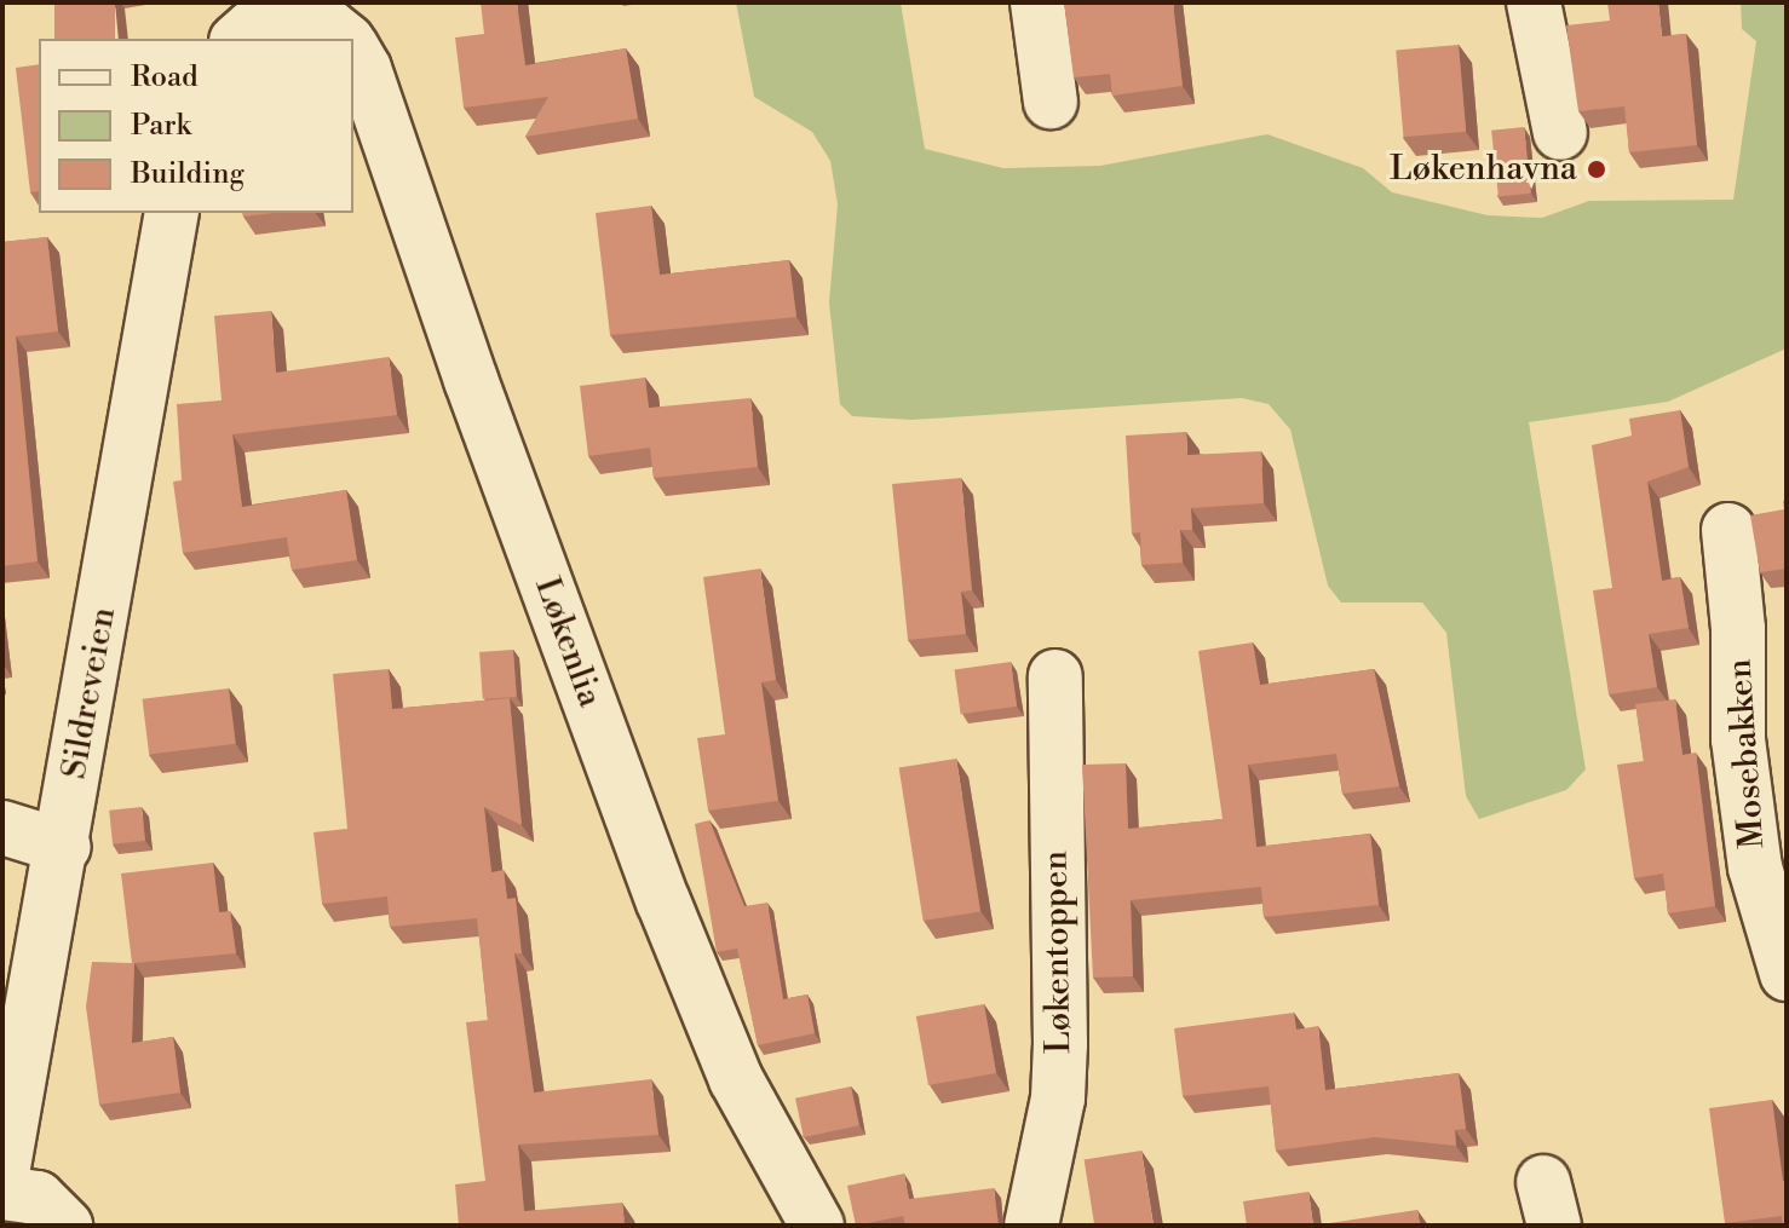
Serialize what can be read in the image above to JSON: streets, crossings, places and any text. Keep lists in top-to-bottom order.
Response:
{
  "streets": {
    "street": [
      "Løkenlia",
      "Sildreveien",
      "Mosebakken",
      "Løkentoppen"
    ]
  },
  "places": ["Løkenhavna"],
  "legend": ["Road", "Park", "Building"]
}
